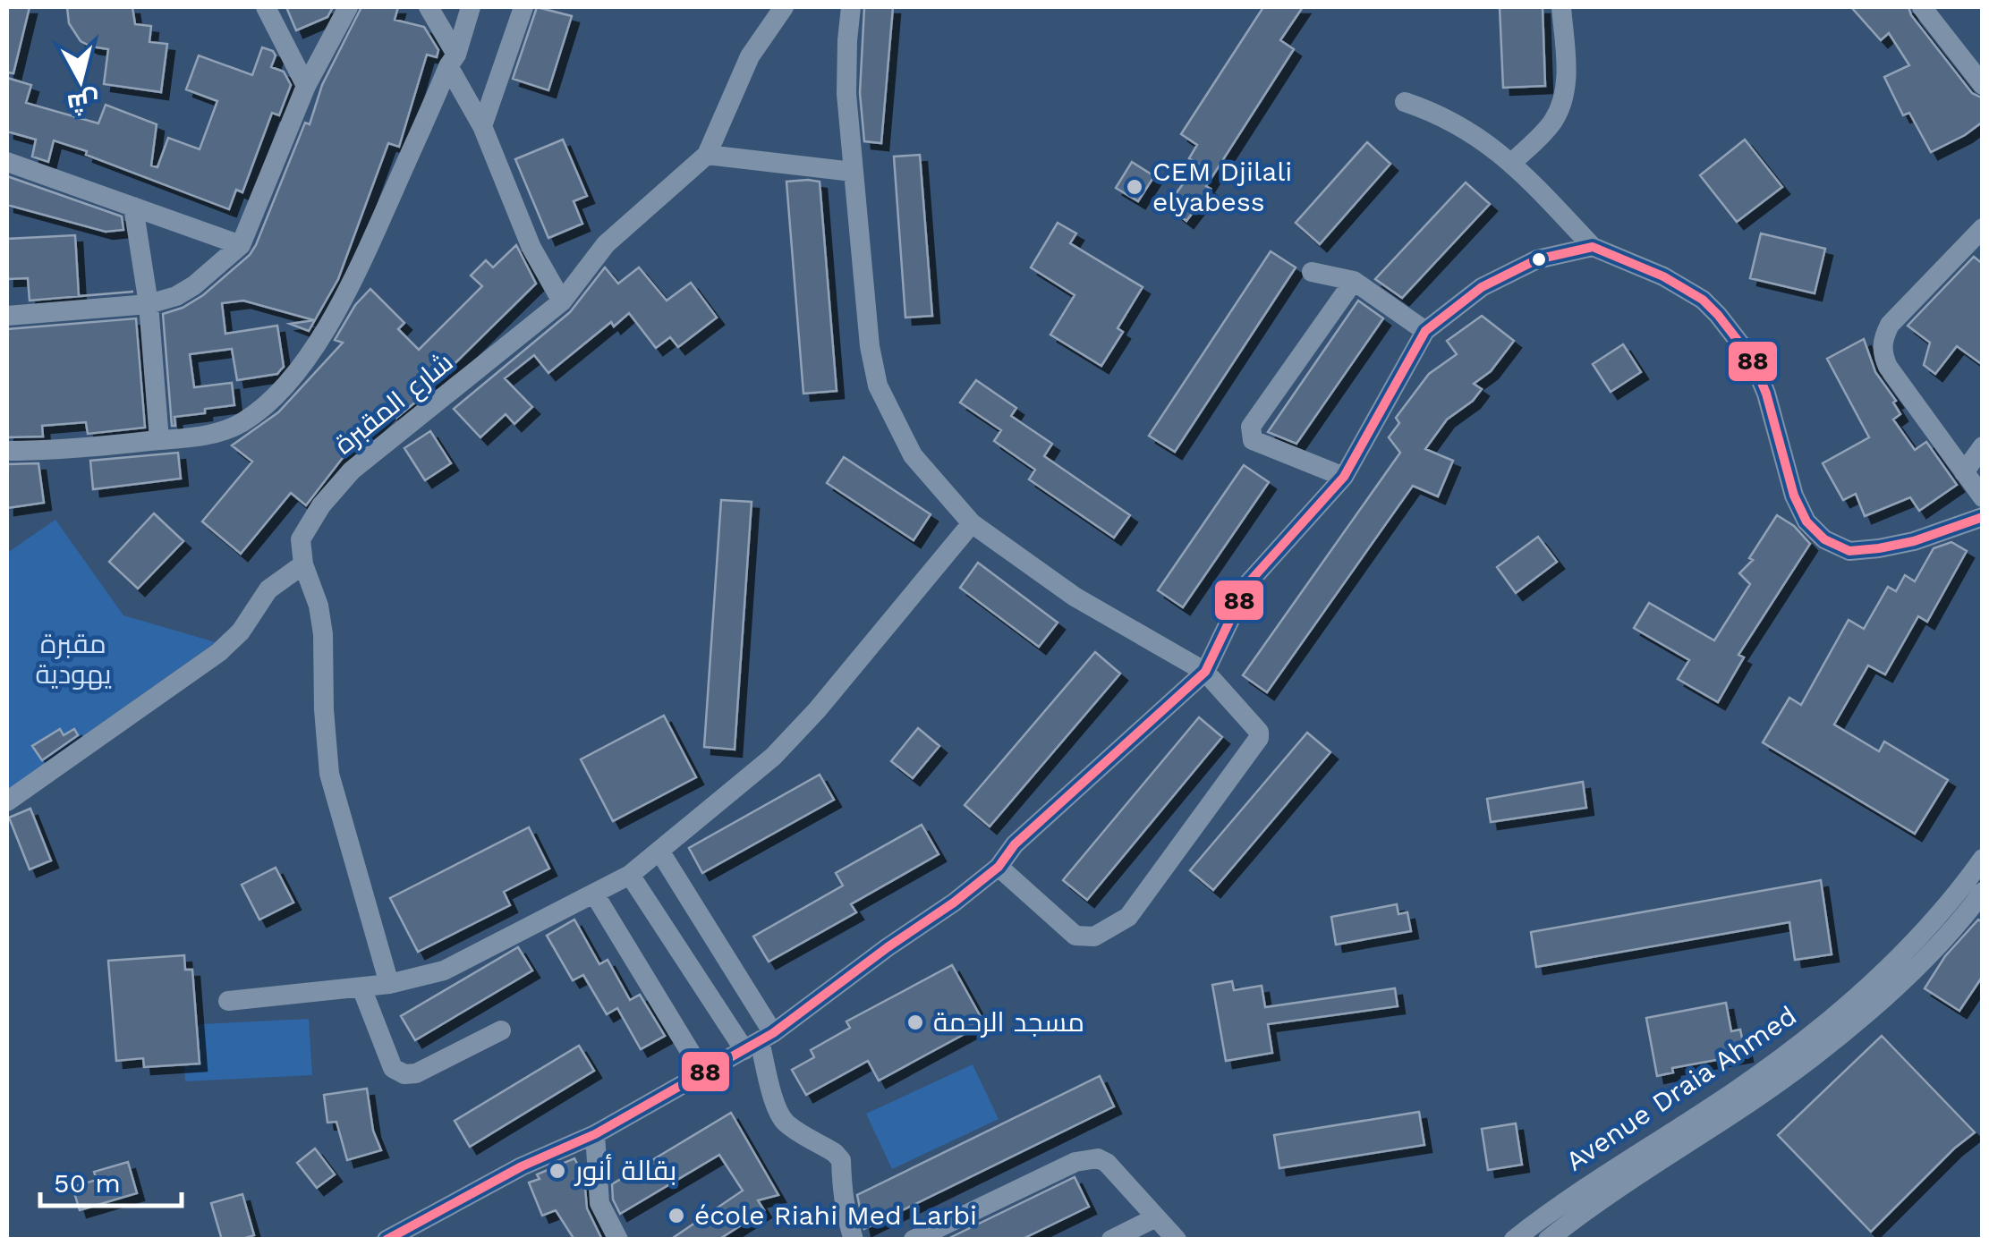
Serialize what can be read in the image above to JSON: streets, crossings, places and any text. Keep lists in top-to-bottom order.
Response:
{
  "streets": {
    "street": ["شارع المقبرة", "Avenue Draia Ahmed"]
  },
  "parks": ["مقبرة يهودية"],
  "places": [
    "CEM Djilali elyabess",
    "مسجد الرحمة",
    "بقالة أنور",
    "école Riahi Med Larbi"
  ],
  "lines": ["transit line 88"],
  "scale_bar": "50 m",
  "north": "bottom"
}
